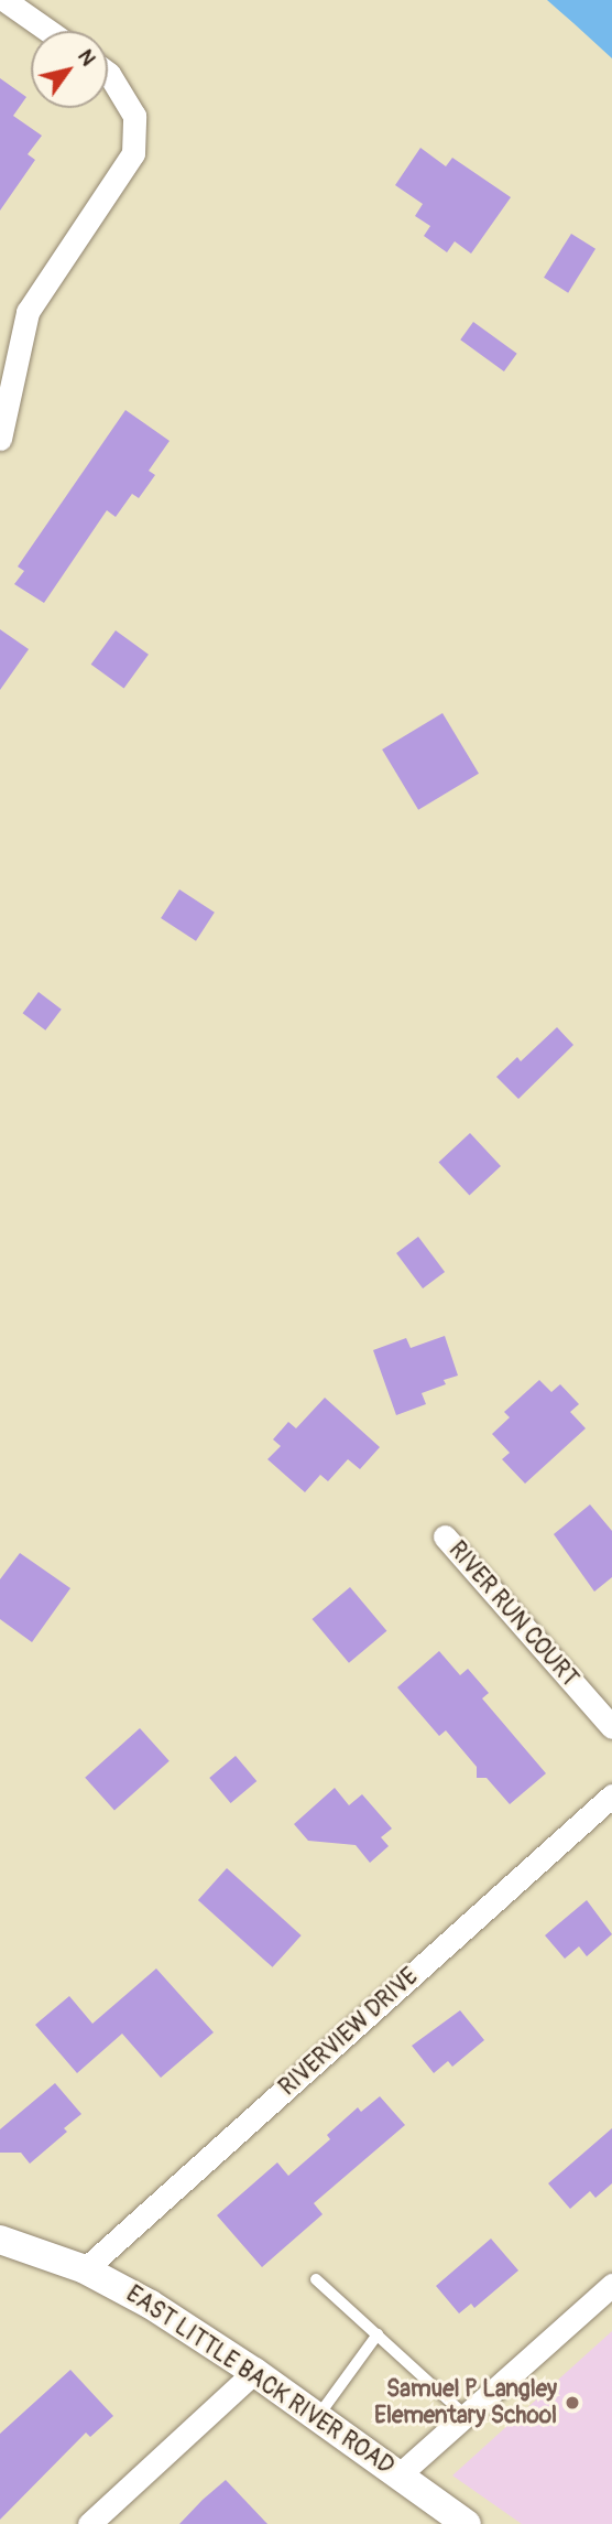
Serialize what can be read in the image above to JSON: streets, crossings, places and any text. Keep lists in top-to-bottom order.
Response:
{
  "streets": {
    "street": ["RIVER RUN COURT", "RIVERVIEW DRIVE", "EAST LITTLE BACK RIVER ROAD"]
  },
  "crossings": [
    ["RIVERVIEW DRIVE", "EAST LITTLE BACK RIVER ROAD"]
  ],
  "places": ["Samuel P Langley Elementary School"],
  "north": "top right"
}
